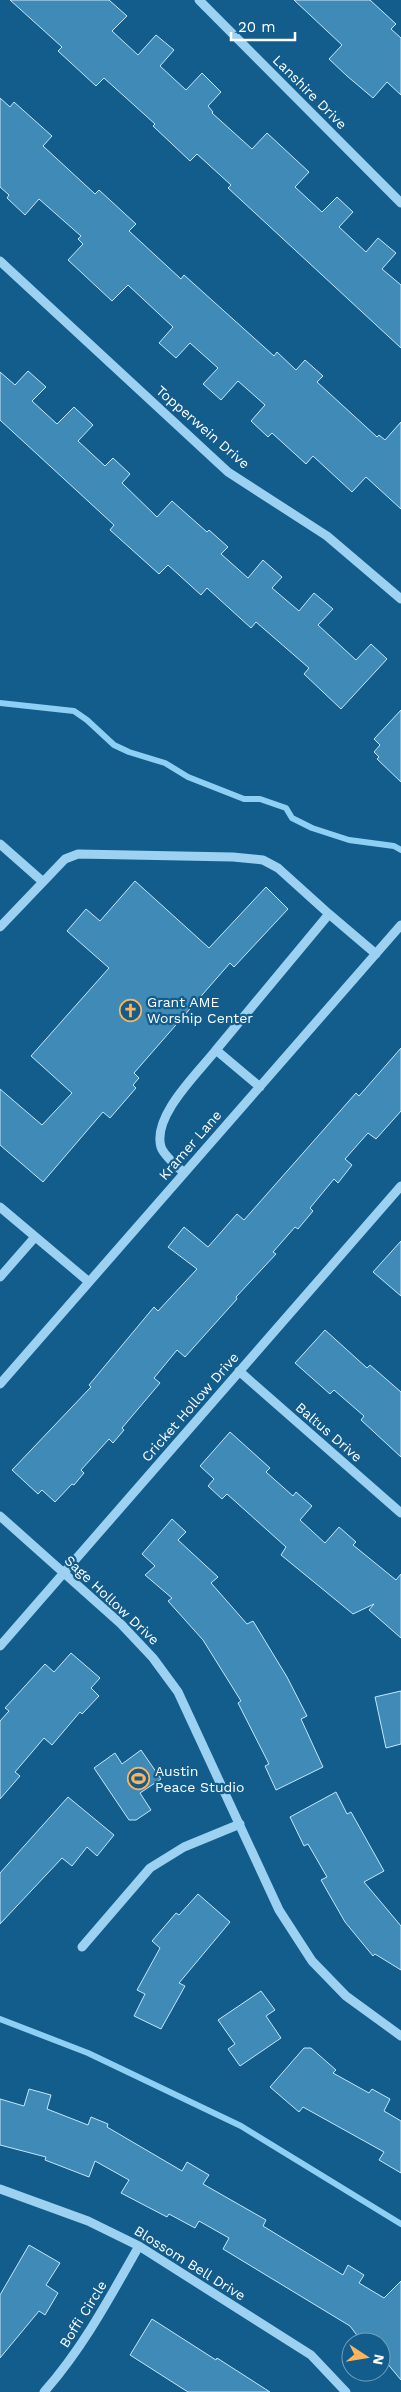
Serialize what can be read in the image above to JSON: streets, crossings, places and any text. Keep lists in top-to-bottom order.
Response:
{
  "streets": {
    "street": [
      "Lanshire Drive",
      "Topperwein Drive",
      "Kramer Lane",
      "Cricket Hollow Drive",
      "Baltus Drive",
      "Sage Hollow Drive",
      "Blossom Bell Drive",
      "Boffi Circle"
    ]
  },
  "crossings": [
    ["Cricket Hollow Drive", "Baltus Drive"],
    ["Cricket Hollow Drive", "Sage Hollow Drive"],
    ["Blossom Bell Drive", "Boffi Circle"]
  ],
  "places": {
    "church": ["Grant AME Worship Center"],
    "sports": ["Austin Peace Studio"]
  },
  "scale_bar": "20 m",
  "north": "right"
}
